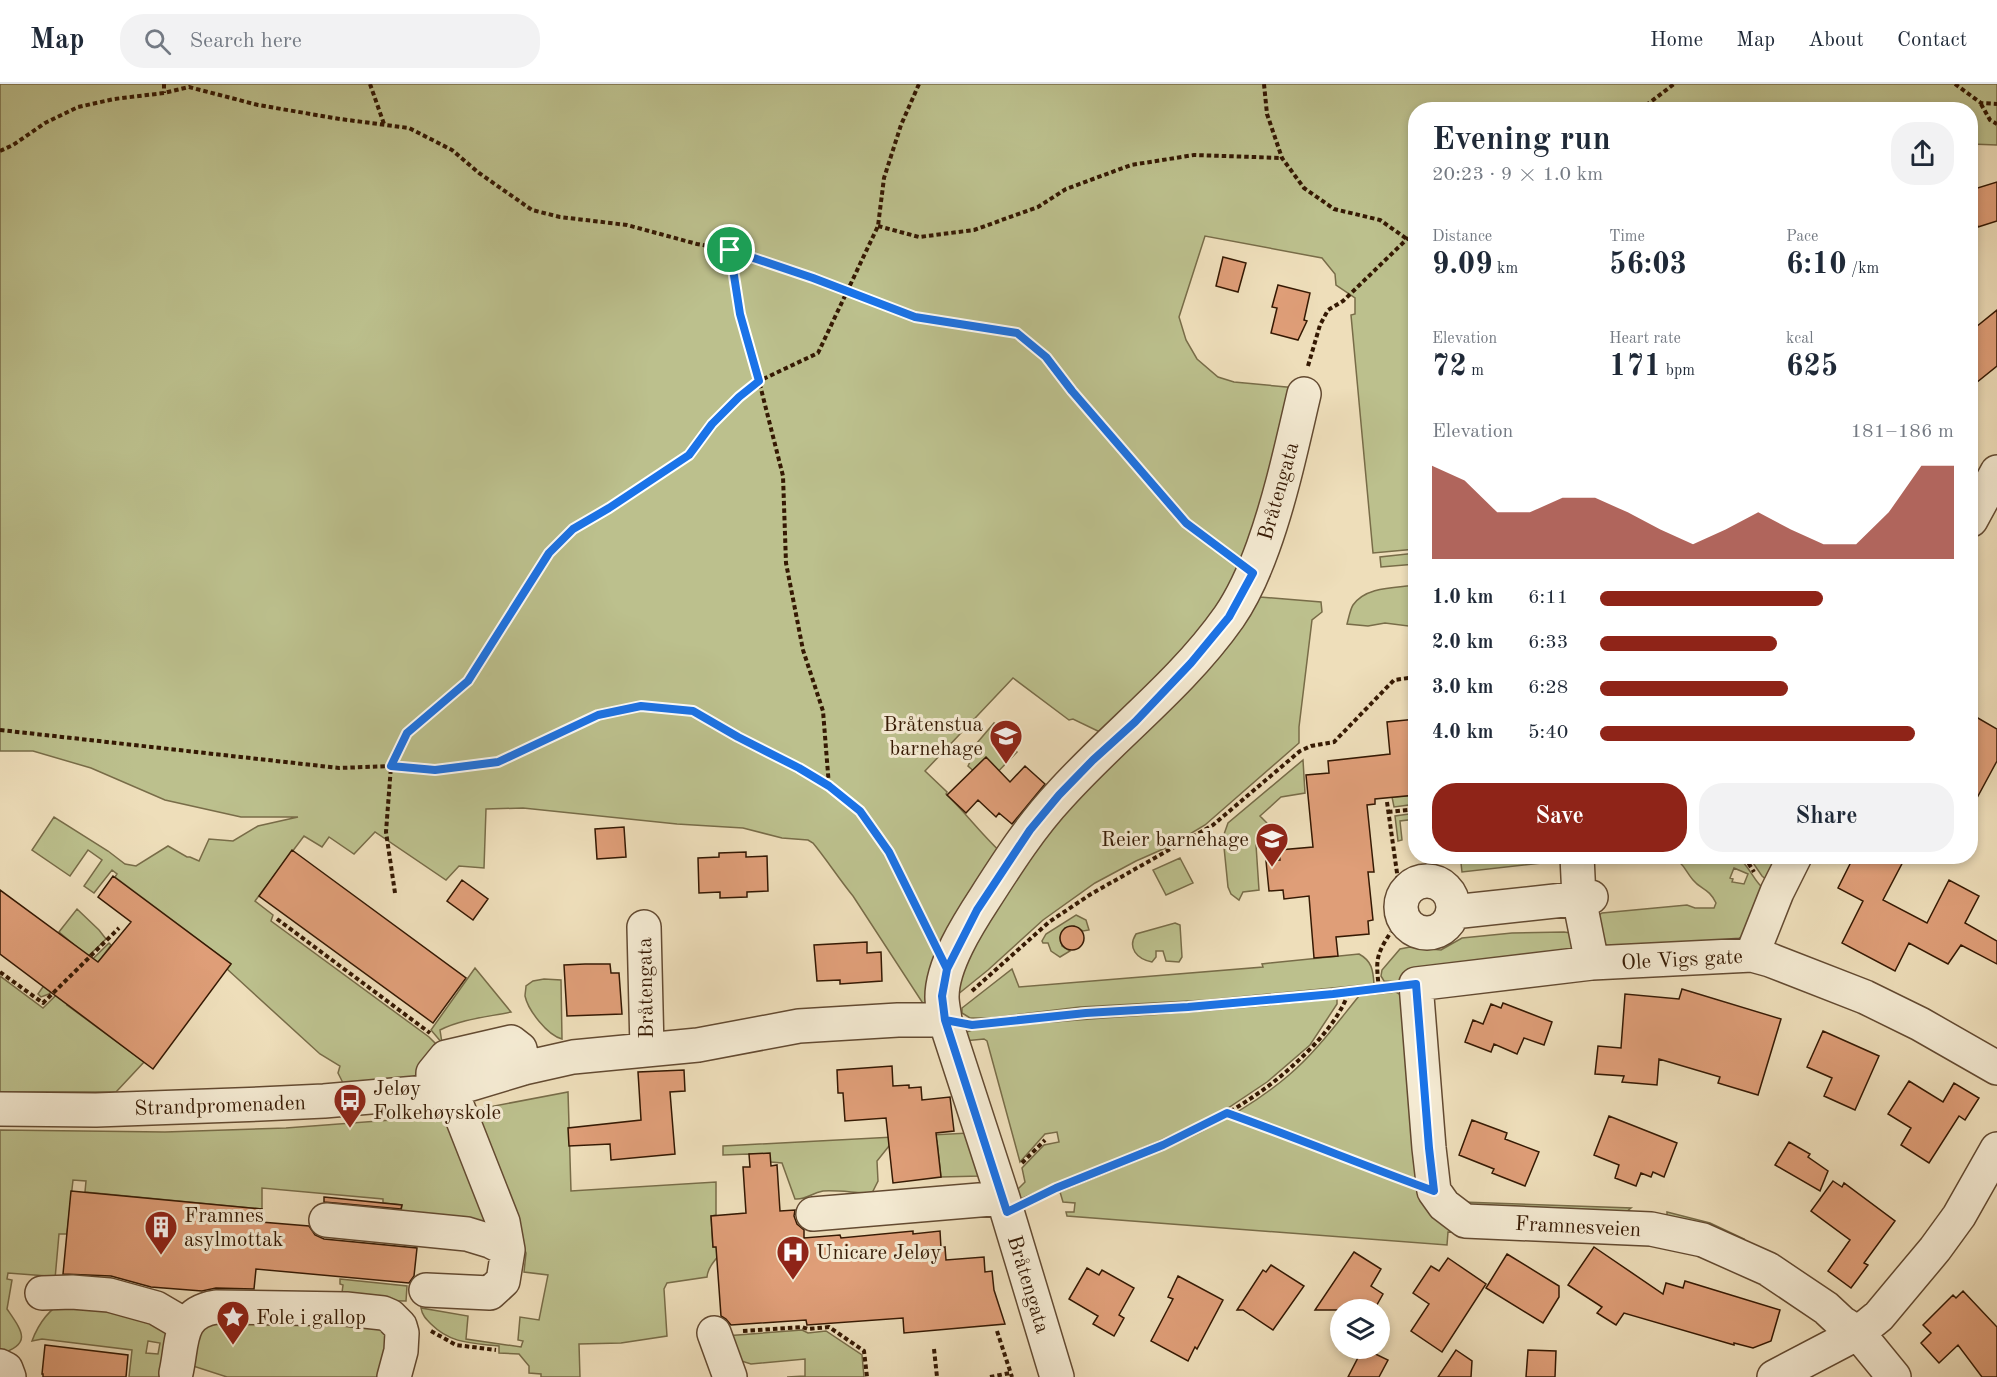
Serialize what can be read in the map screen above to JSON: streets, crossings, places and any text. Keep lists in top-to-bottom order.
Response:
{
  "streets": {
    "street": [
      "Bråtengata",
      "Ole Vigs gate",
      "Strandpromenaden",
      "Framnesveien"
    ]
  },
  "crossings": [
    ["Bråtengata", "Strandpromenaden"]
  ],
  "places": {
    "school or university": ["Bråtenstua barnehage", "Reier barnehage"],
    "bus stop": ["Jeløy Folkehøyskole"],
    "building": ["Framnes asylmottak"],
    "hospital": ["Unicare Jeløy"],
    "place": ["Fole i gallop"]
  },
  "page": {
    "header": "Map",
    "search": "Search here",
    "nav": [
      "Home",
      "Map",
      "About",
      "Contact"
    ],
    "heading": ["Evening run", "20:23 · 9 × 1.0 km"],
    "stats": [
      ["Distance", "9.09 km"],
      ["Time", "56:03"],
      ["Pace", "6:10 /km"],
      ["Elevation", "72 m"],
      ["Heart rate", "171 bpm"],
      ["kcal", "625"]
    ],
    "chart": ["Elevation", "181–186 m"],
    "list": [
      {
        "name": "1.0 km",
        "note": "6:11"
      },
      {
        "name": "2.0 km",
        "note": "6:33"
      },
      {
        "name": "3.0 km",
        "note": "6:28"
      },
      {
        "name": "4.0 km",
        "note": "5:40"
      }
    ],
    "buttons": ["Save", "Share"]
  }
}
